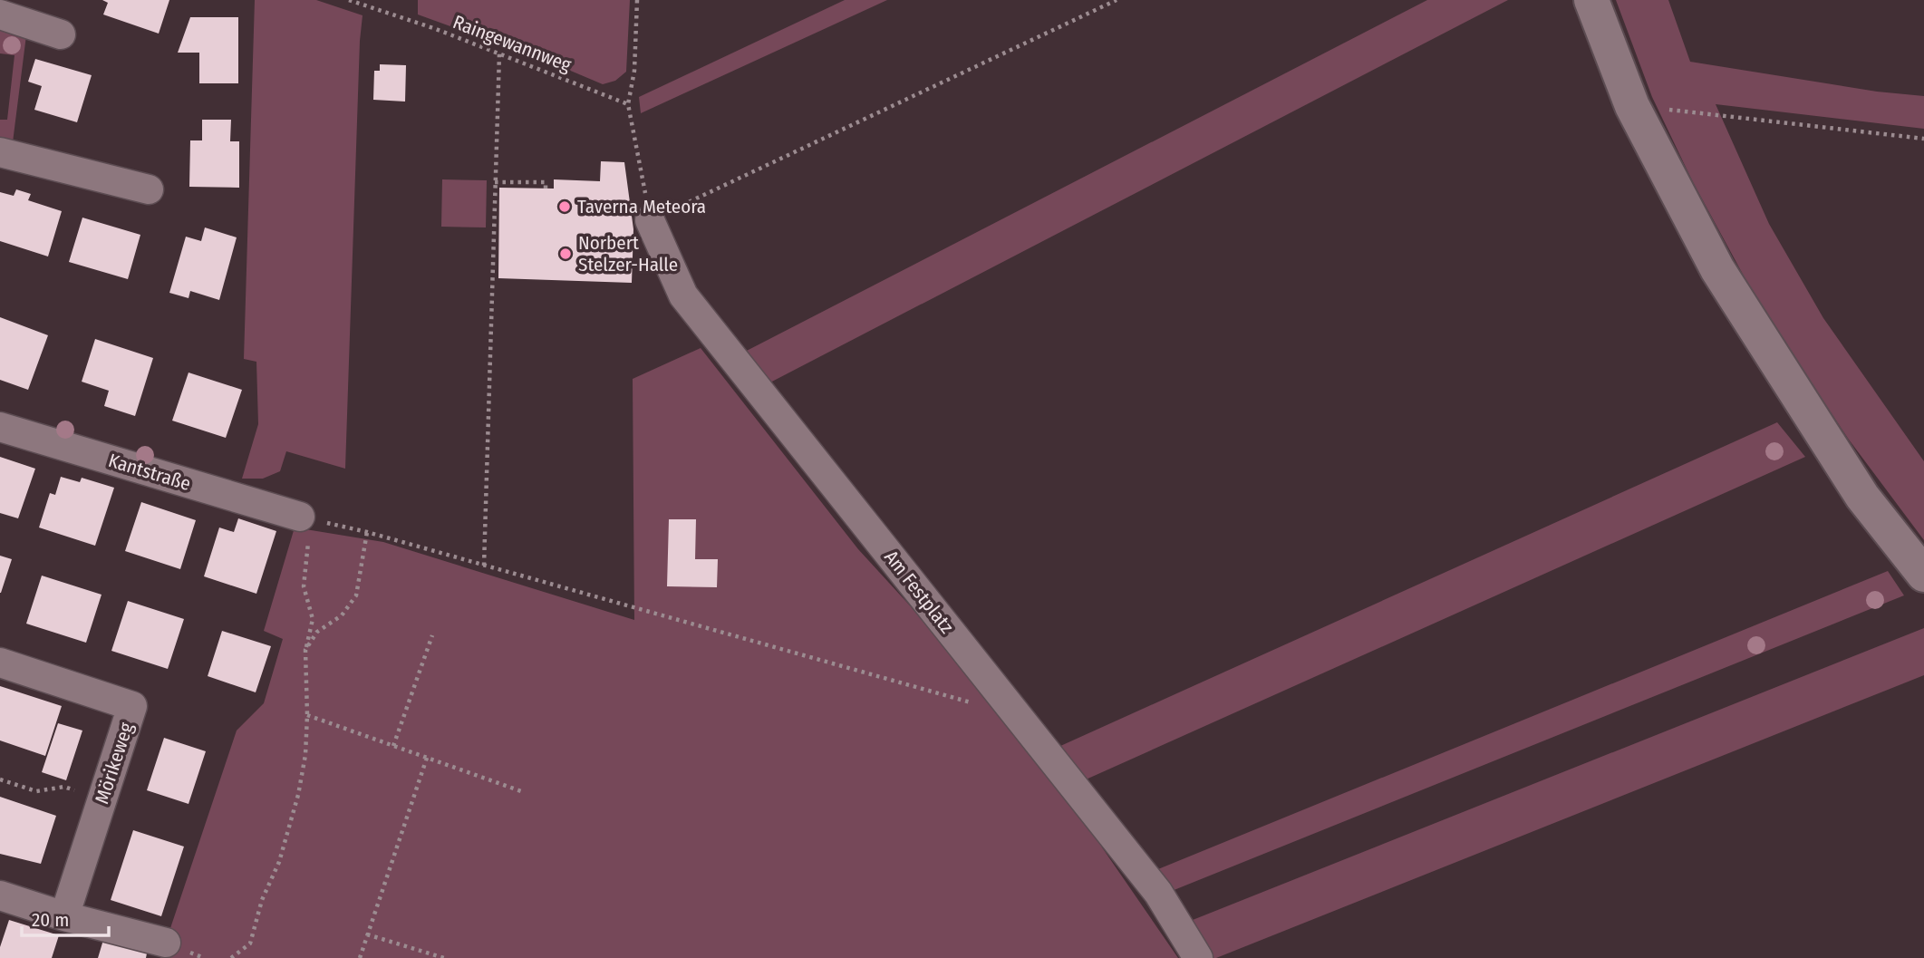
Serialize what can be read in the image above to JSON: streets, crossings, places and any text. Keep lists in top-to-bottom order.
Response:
{
  "streets": {
    "street": ["Kantstraße", "Am Festplatz", "Mörikeweg"],
    "path": ["Raingewannweg"]
  },
  "places": ["Taverna Meteora", "Norbert Stelzer-Halle"],
  "scale_bar": "20 m"
}
